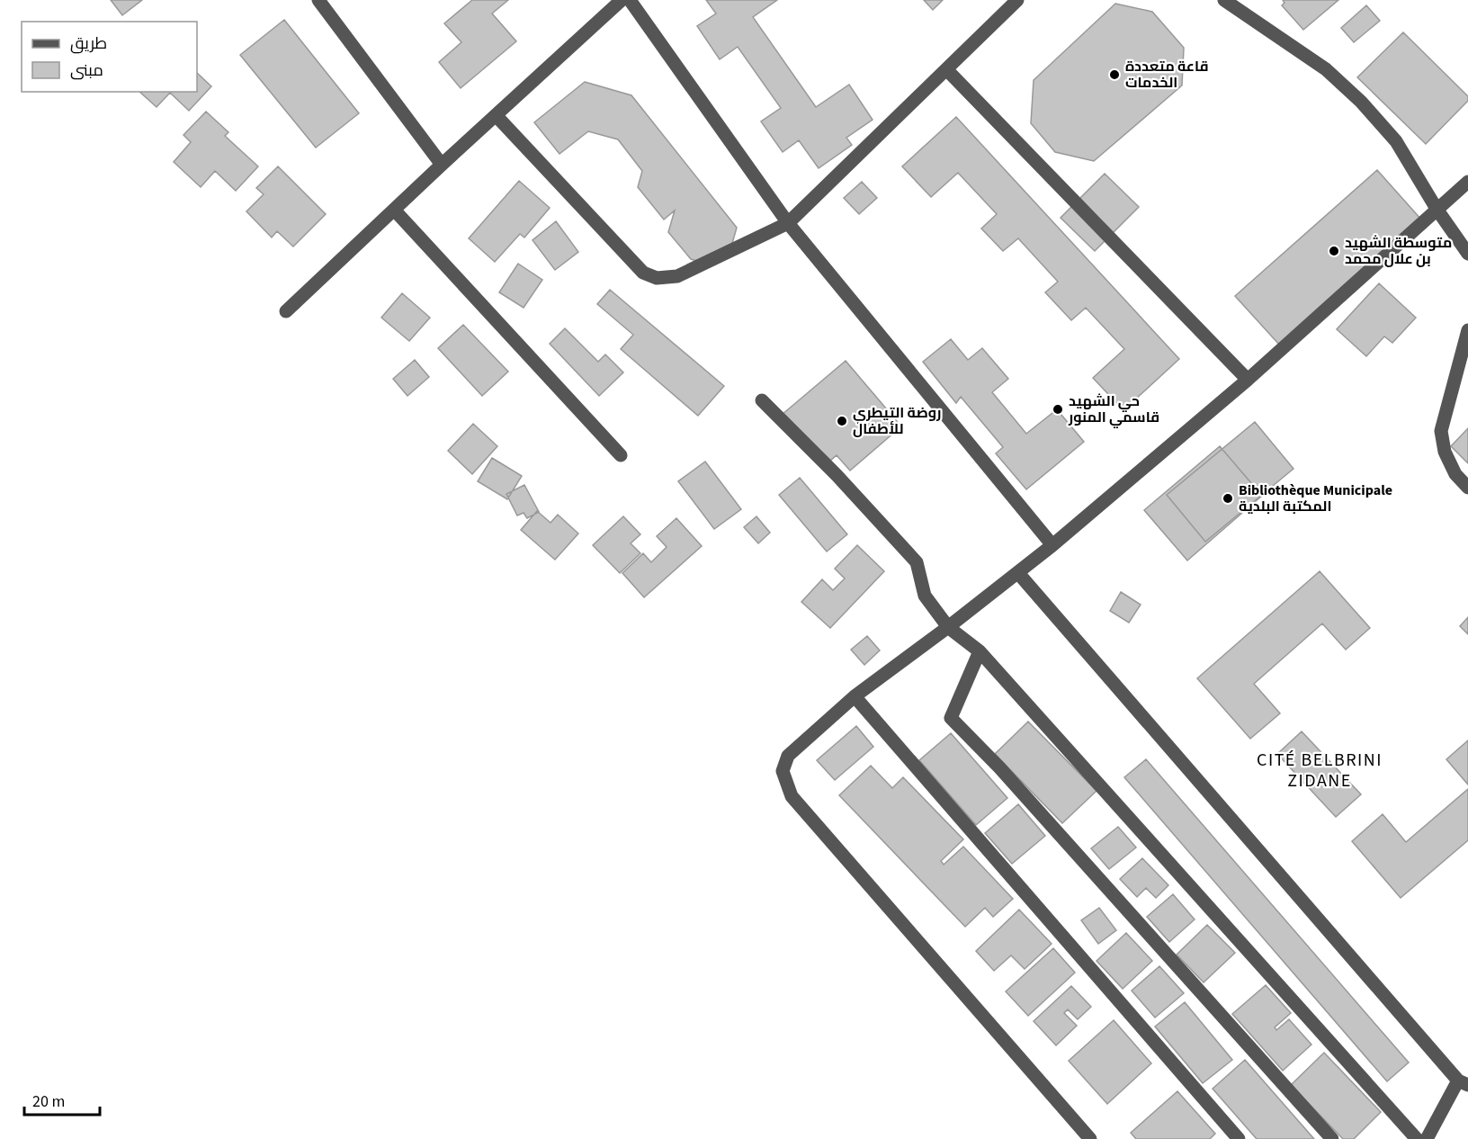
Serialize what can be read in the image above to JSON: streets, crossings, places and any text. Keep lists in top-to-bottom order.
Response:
{
  "districts": ["CITÉ BELBRINI ZIDANE"],
  "places": [
    "قاعة متعددة الخدمات",
    "متوسطة الشهيد بن علال محمد",
    "حي الشهيد قاسمي المنور",
    "روضة التيطري للأطفال",
    "Bibliothèque Municipale المكتبة البلدية"
  ],
  "legend": ["طريق", "مبنى"],
  "scale_bar": "20 m"
}
